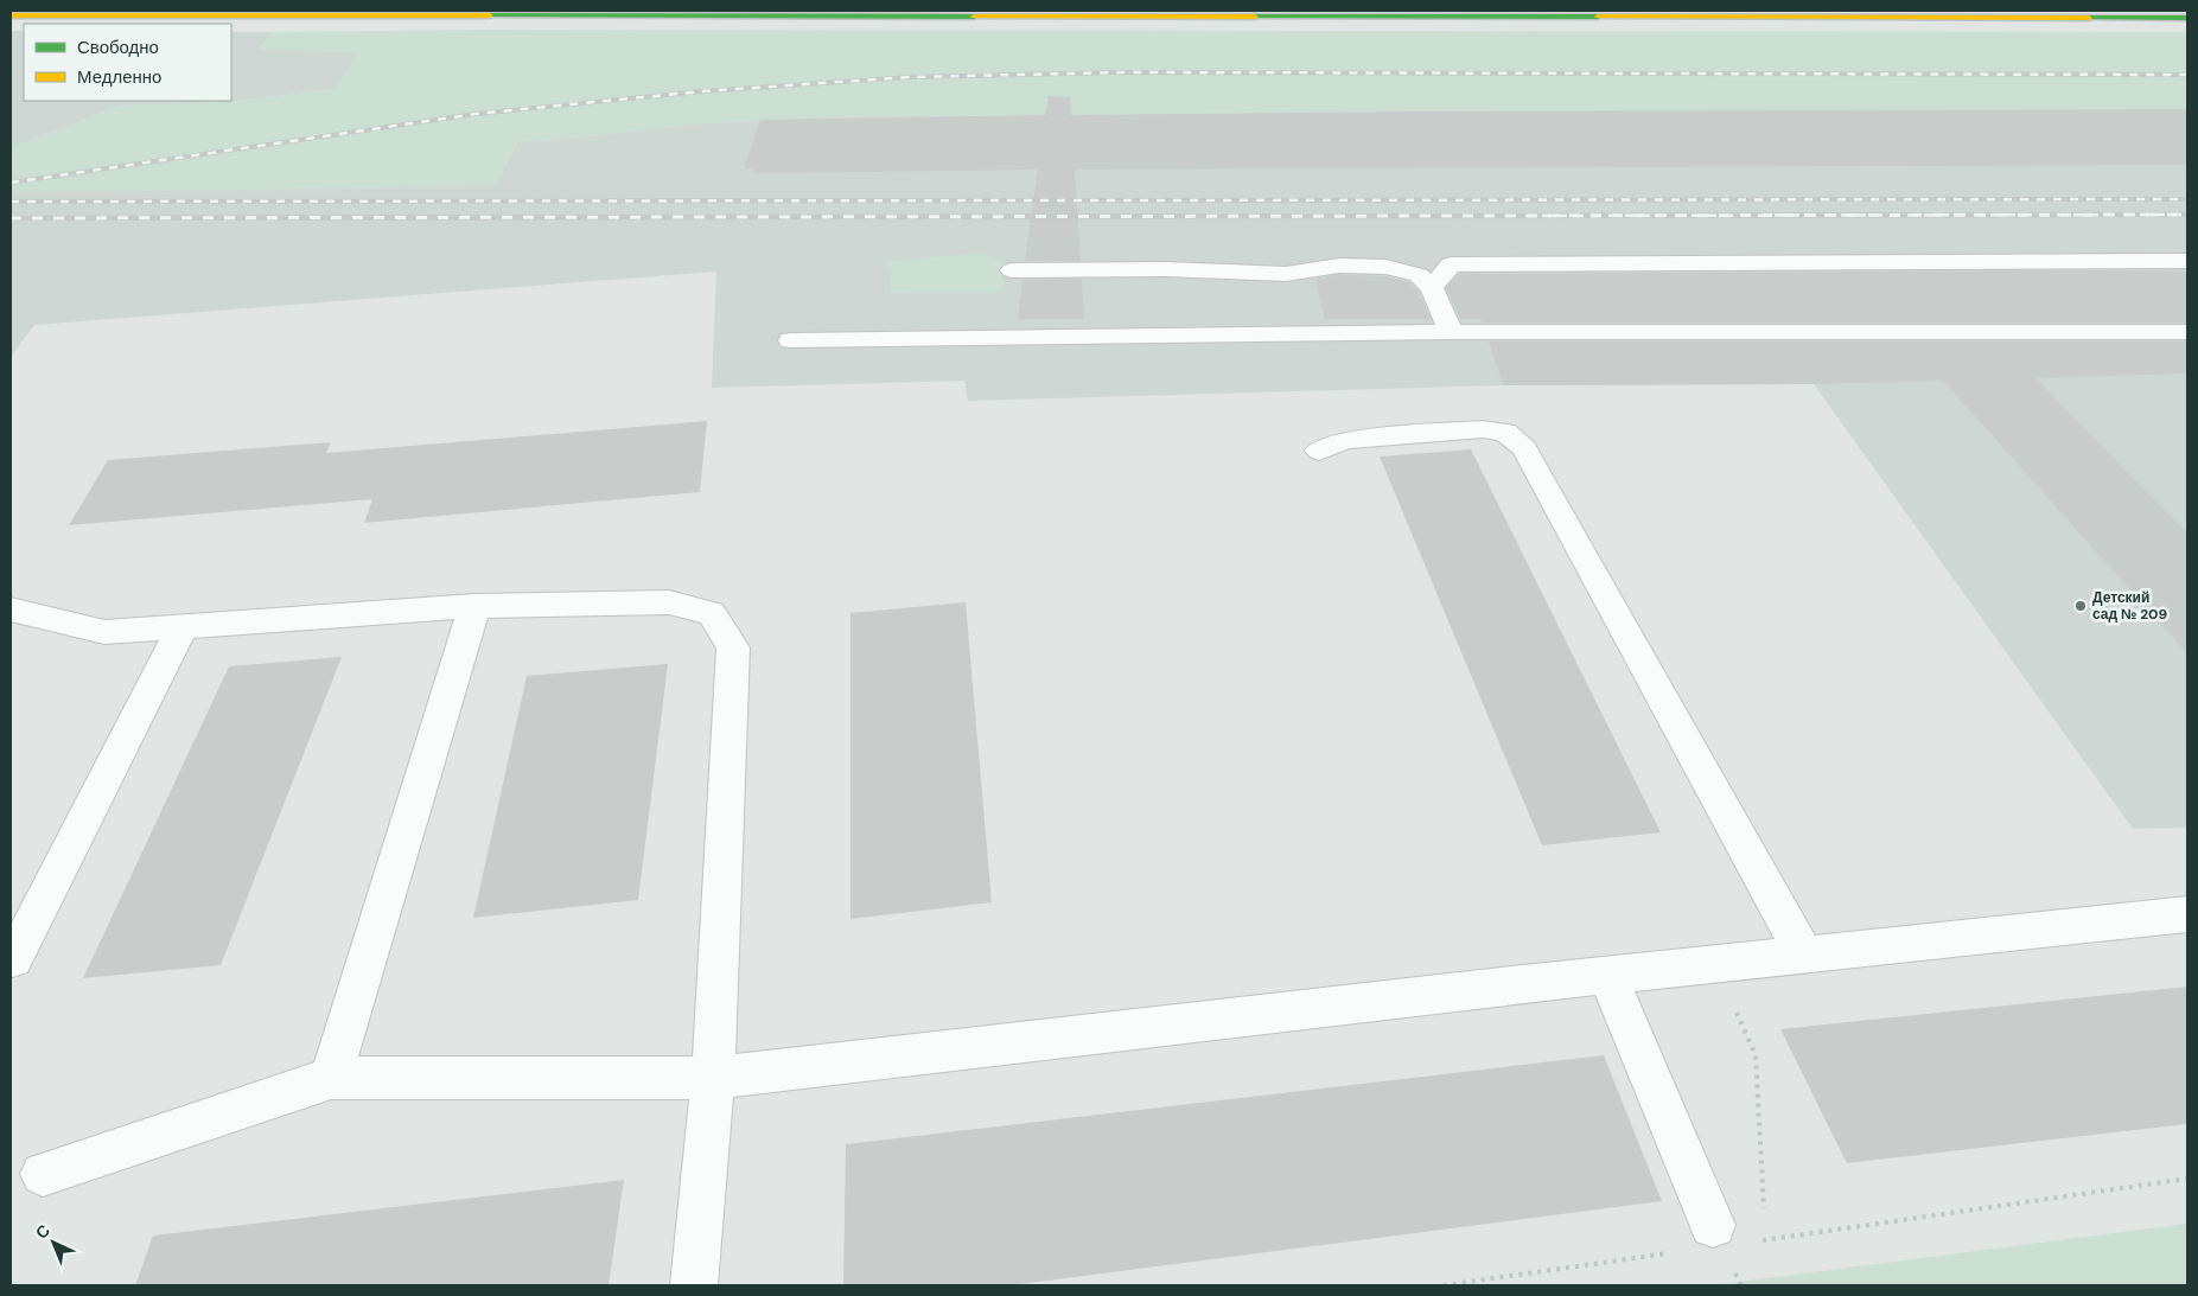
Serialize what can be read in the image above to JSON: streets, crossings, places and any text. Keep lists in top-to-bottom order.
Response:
{
  "places": ["Детский сад № 209"],
  "legend": ["Свободно", "Медленно"],
  "north": "top left"
}
